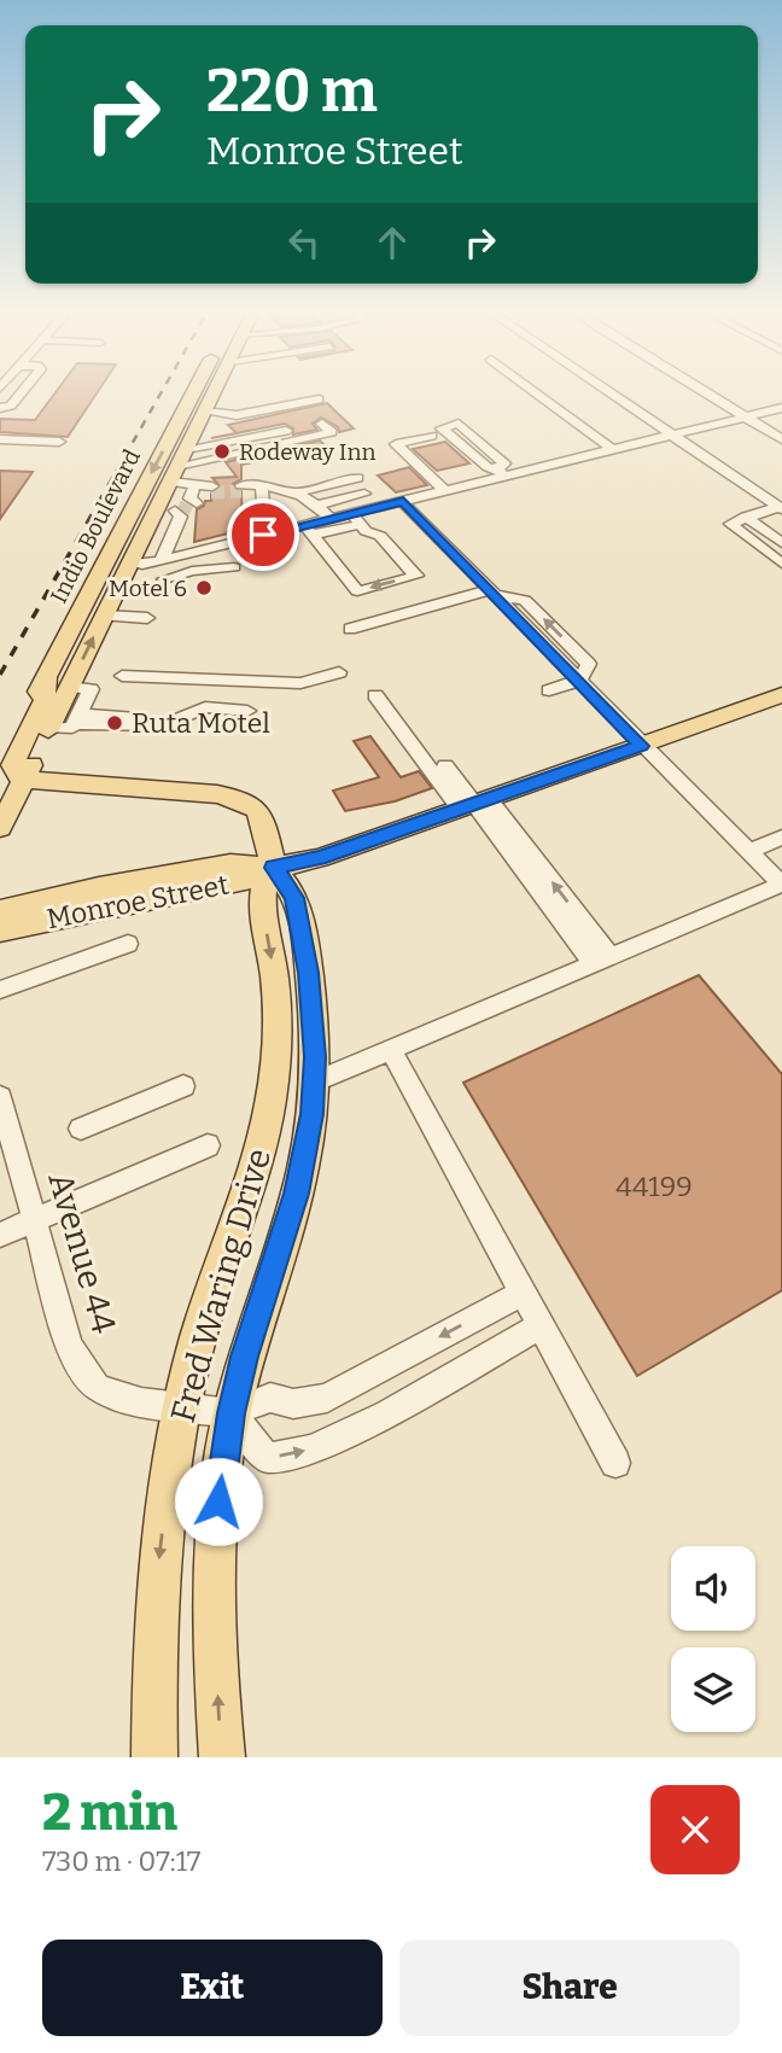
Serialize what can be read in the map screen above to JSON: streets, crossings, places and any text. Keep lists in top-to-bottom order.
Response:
{
  "streets": {
    "main road": ["Indio Boulevard", "Monroe Street", "Fred Waring Drive"],
    "street": ["Avenue 44"]
  },
  "crossings": [
    ["Indio Boulevard", "Fred Waring Drive"],
    ["Monroe Street", "Fred Waring Drive"],
    ["Avenue 44", "Fred Waring Drive"]
  ],
  "places": ["Rodeway Inn", "Motel 6", "Ruta Motel"],
  "house_numbers": ["44199"],
  "page": {
    "turn": ["220 m", "Monroe Street"],
    "heading": ["2 min", "730 m · 07:17"],
    "buttons": ["Exit", "Share"]
  }
}
